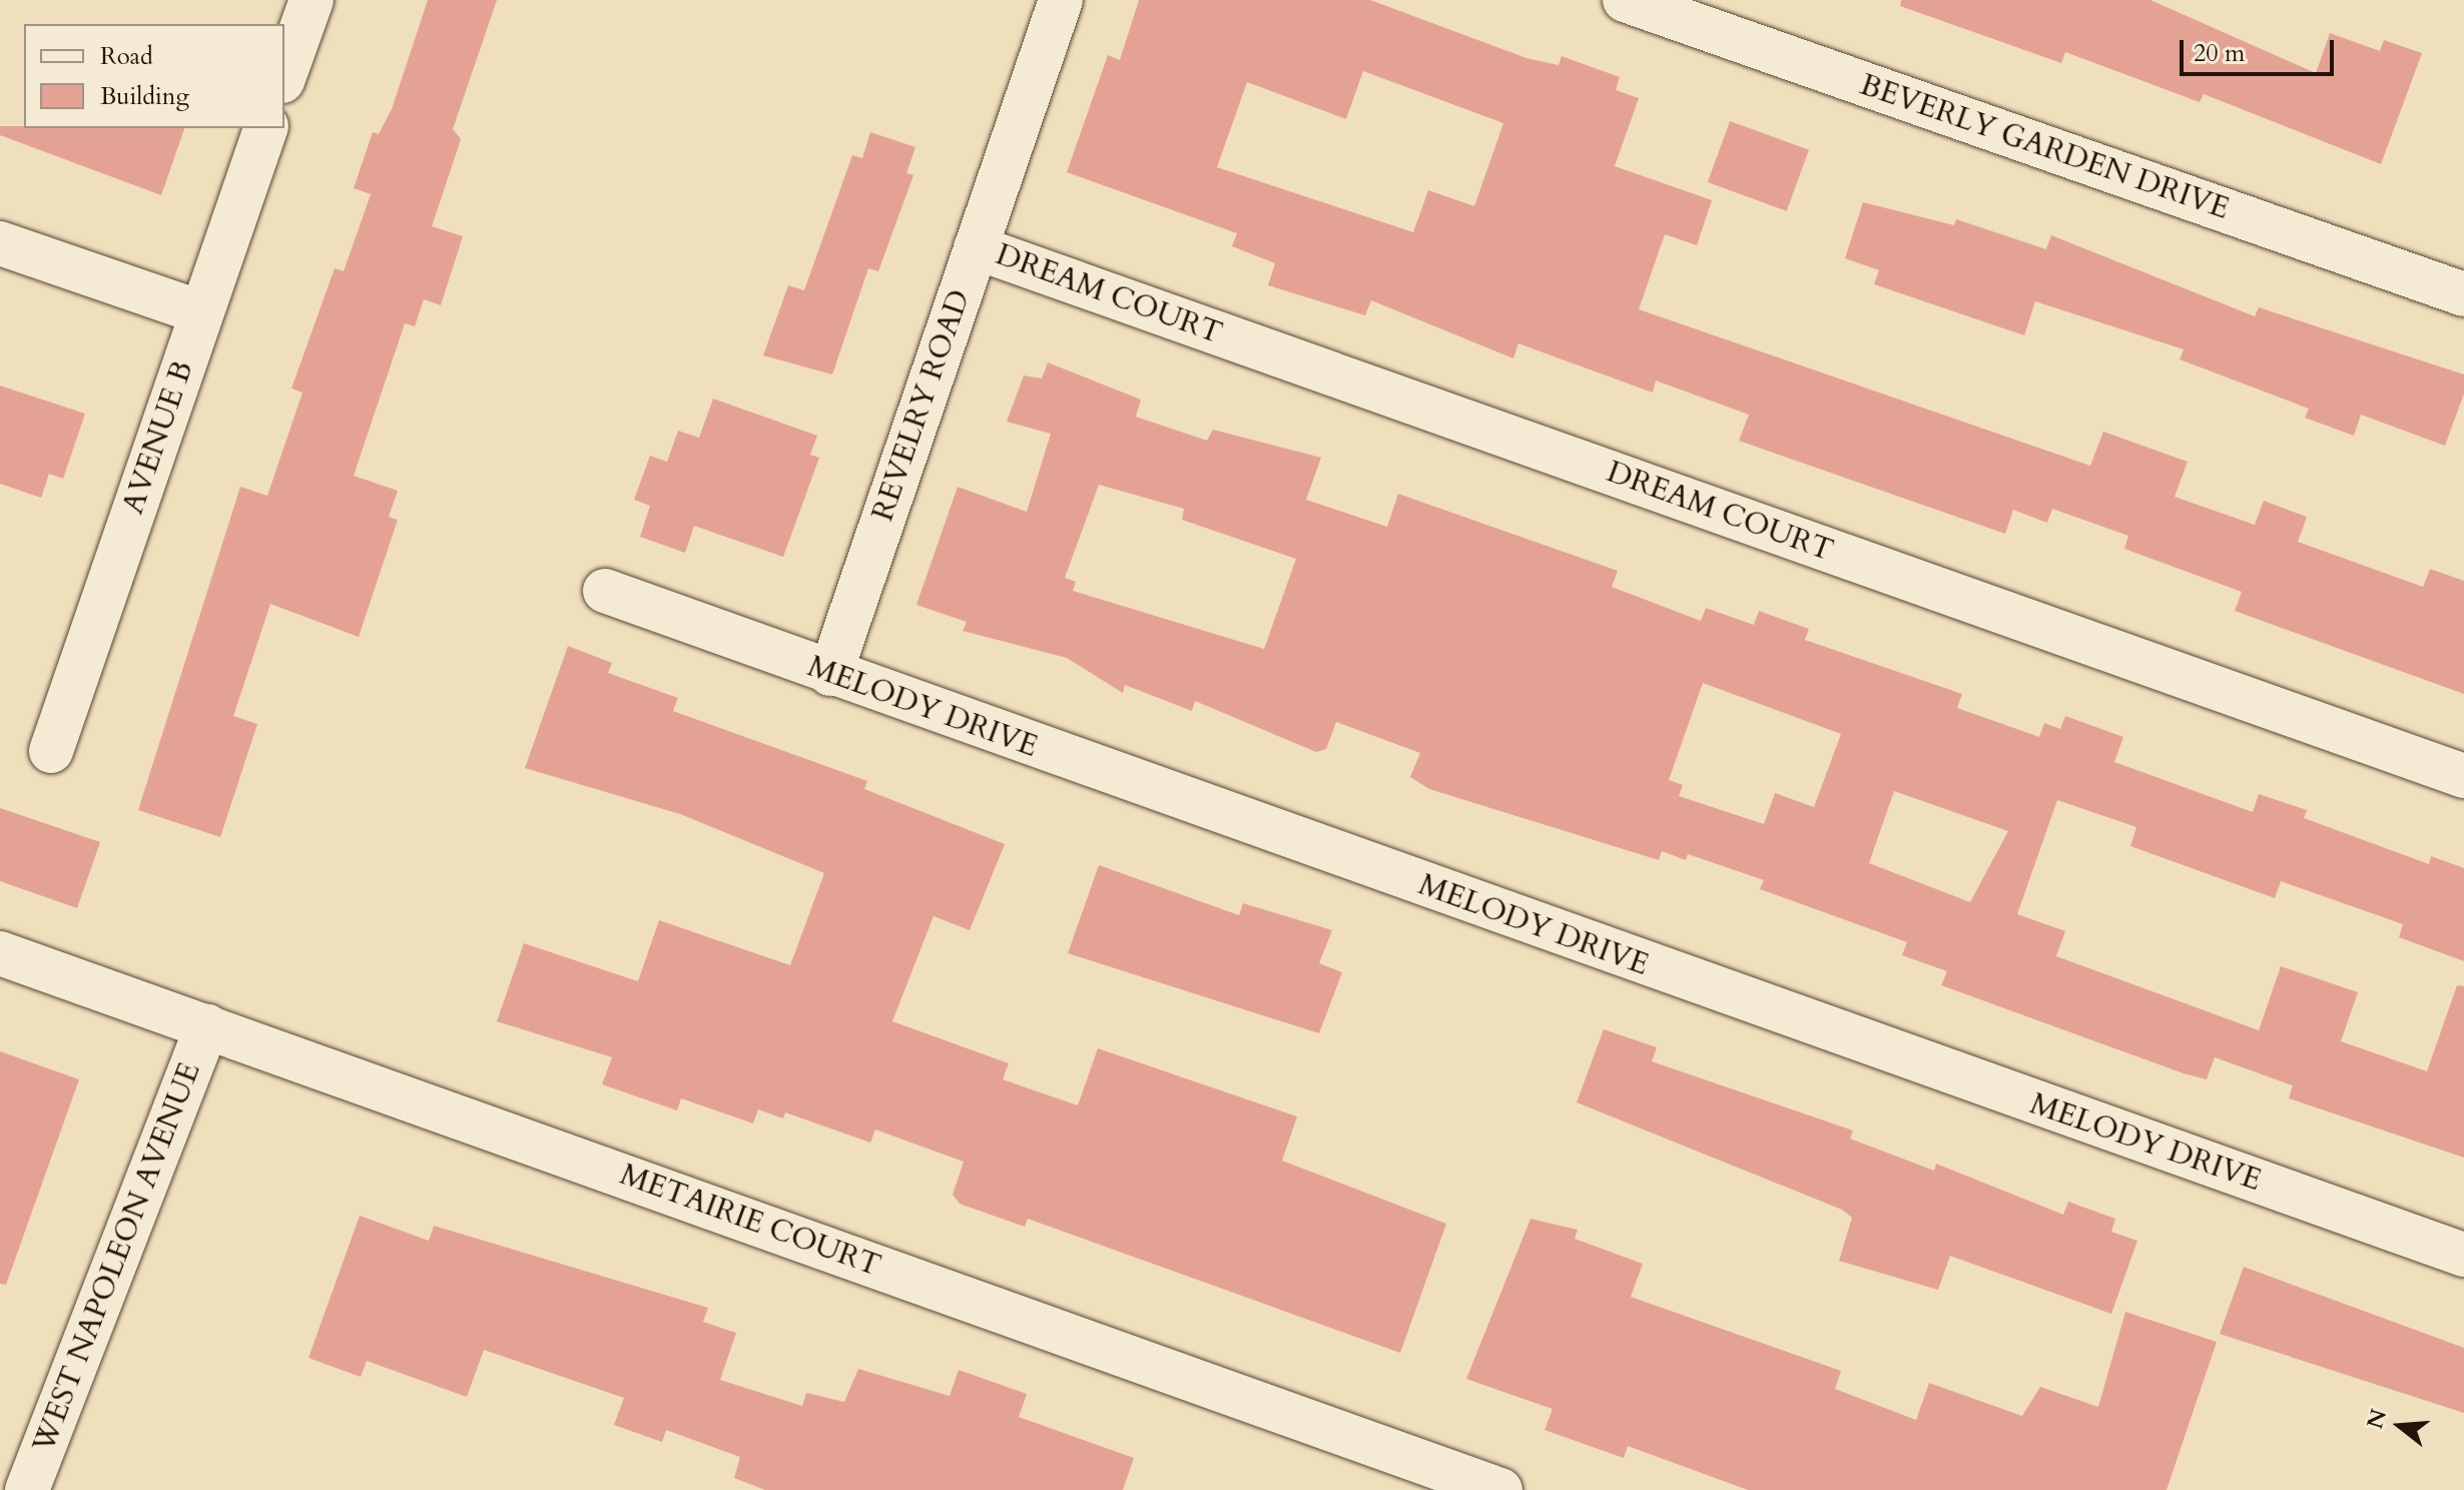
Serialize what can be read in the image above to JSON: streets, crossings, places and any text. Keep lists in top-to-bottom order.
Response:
{
  "streets": {
    "street": [
      "BEVERLY GARDEN DRIVE",
      "DREAM COURT",
      "REVELRY ROAD",
      "AVENUE B",
      "MELODY DRIVE",
      "METAIRIE COURT",
      "WEST NAPOLEON AVENUE"
    ]
  },
  "crossings": [
    ["DREAM COURT", "REVELRY ROAD"],
    ["REVELRY ROAD", "MELODY DRIVE"],
    ["METAIRIE COURT", "WEST NAPOLEON AVENUE"]
  ],
  "legend": ["Road", "Building"],
  "scale_bar": "20 m",
  "north": "left"
}
